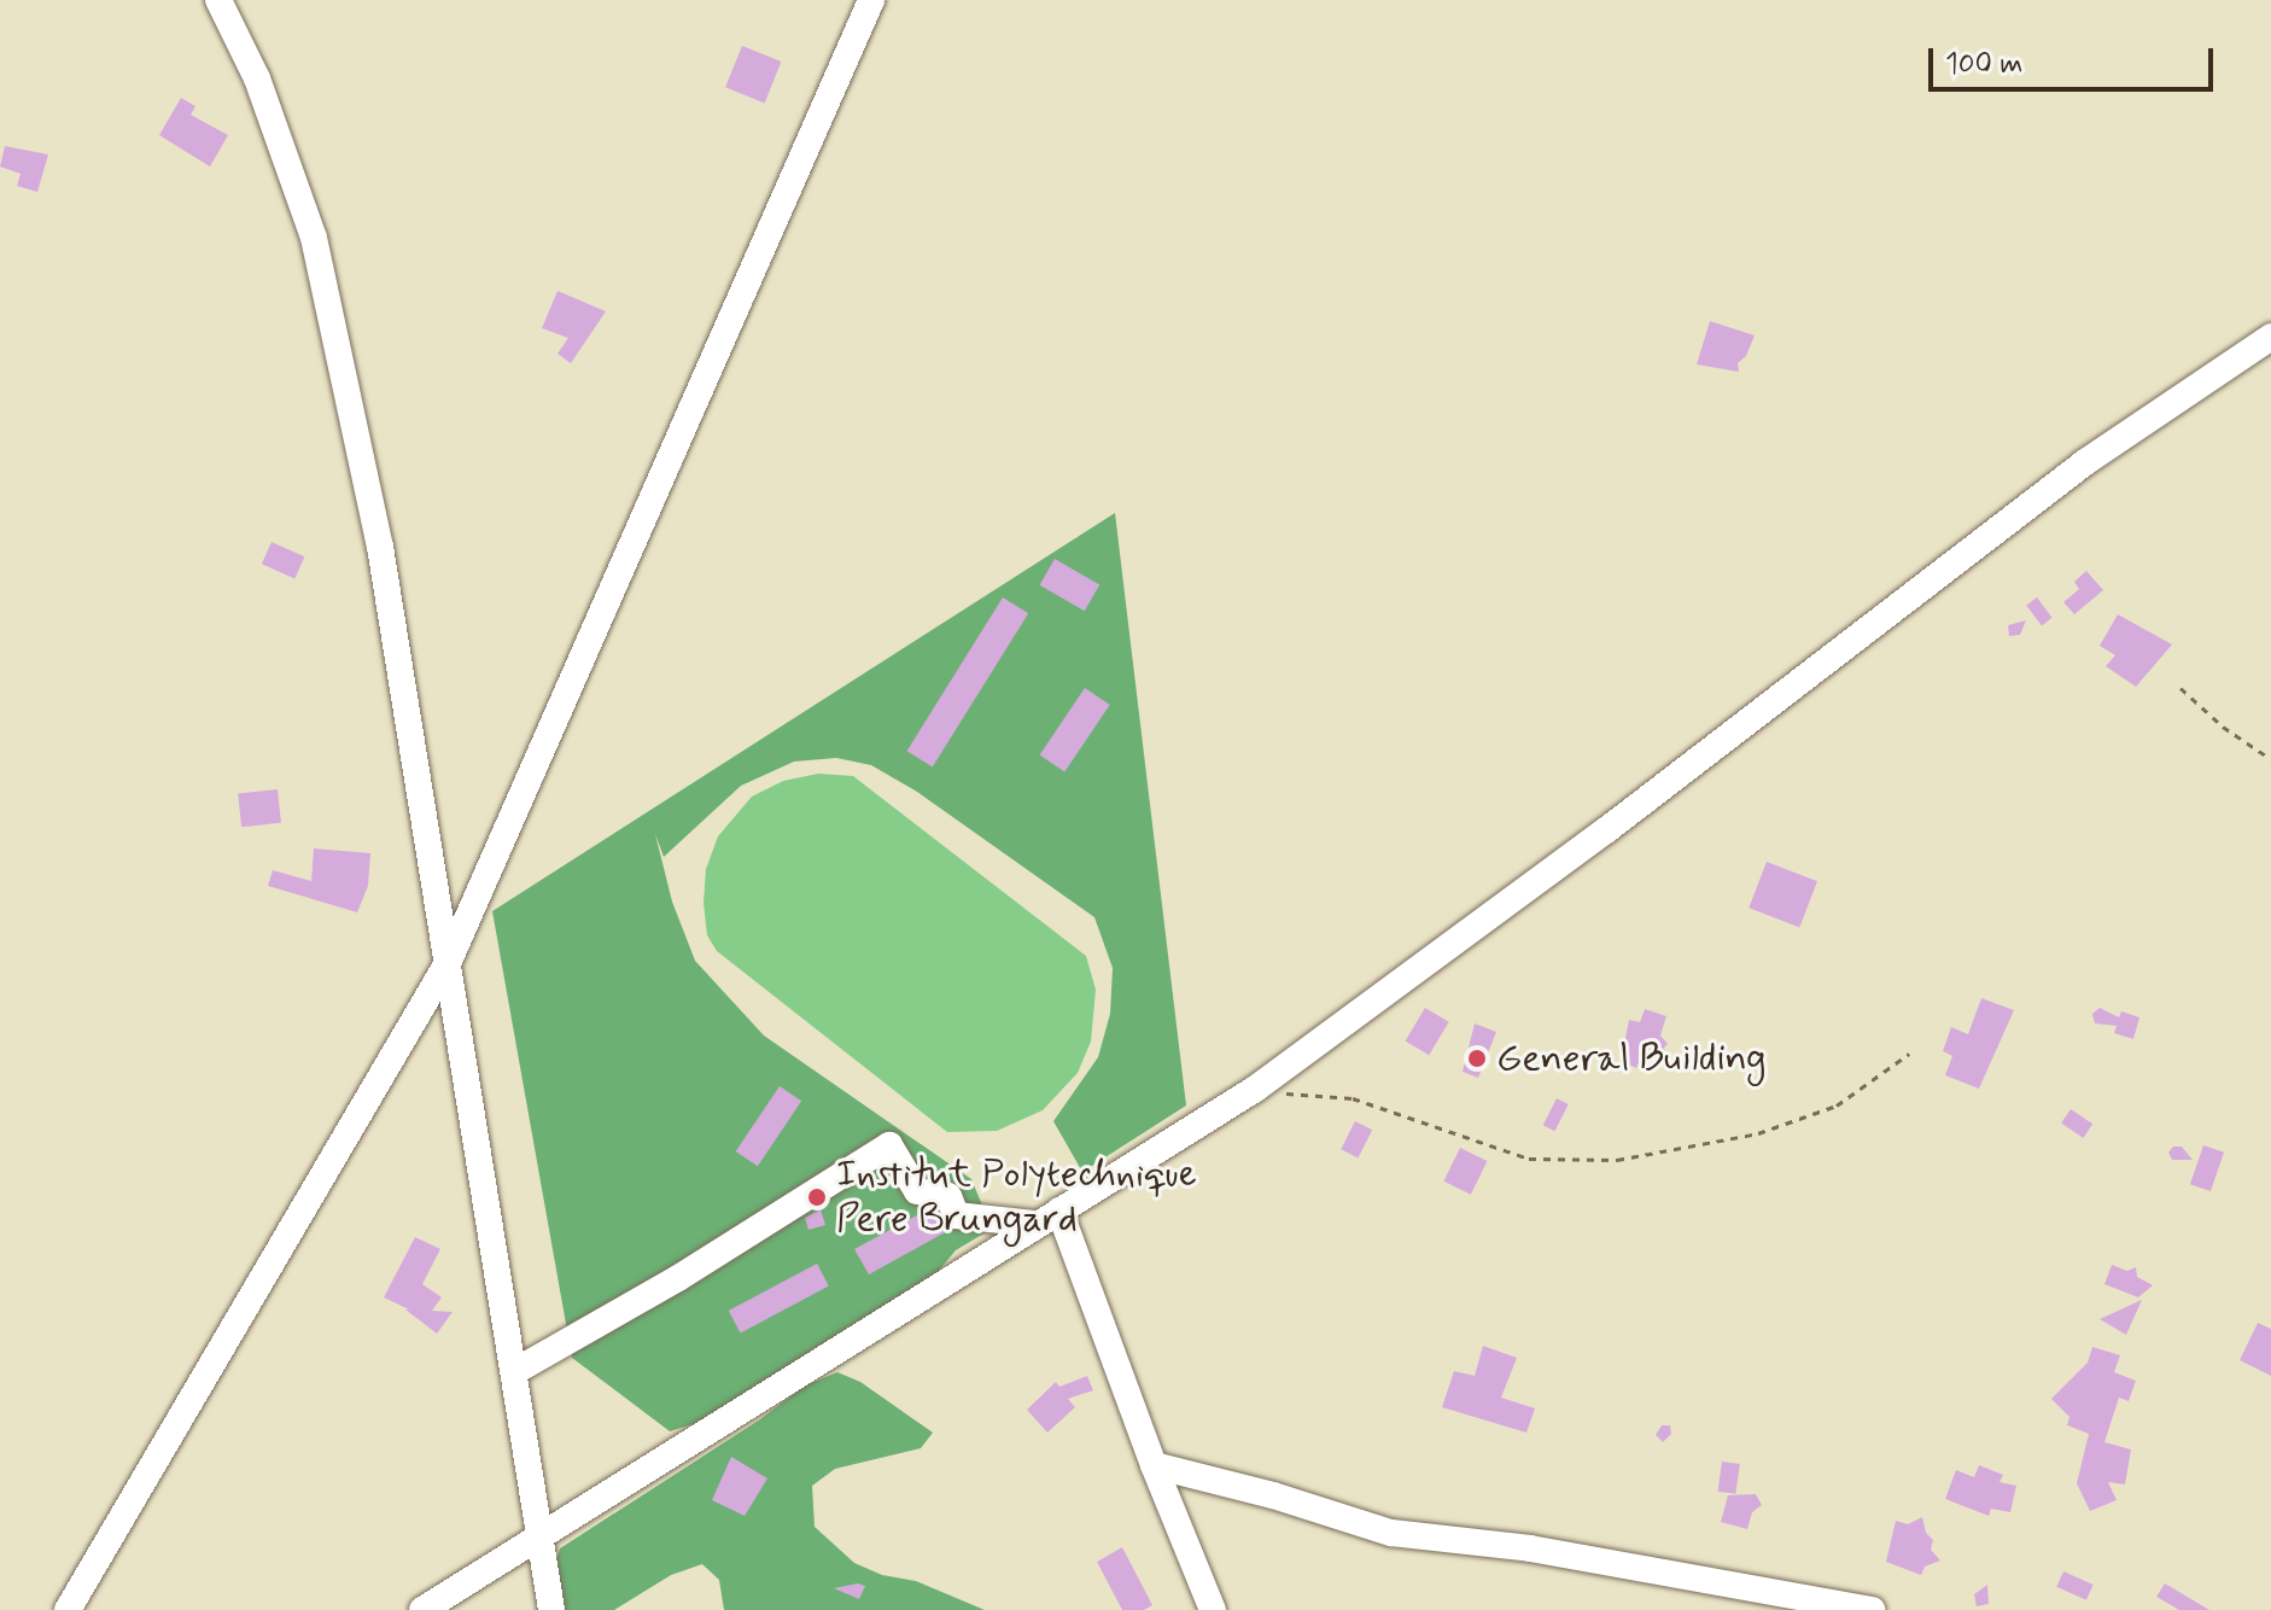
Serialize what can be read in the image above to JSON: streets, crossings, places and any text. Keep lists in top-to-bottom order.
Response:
{
  "places": ["General Building", "Institut Polytechnique Pere Brungard"],
  "scale_bar": "100 m"
}
